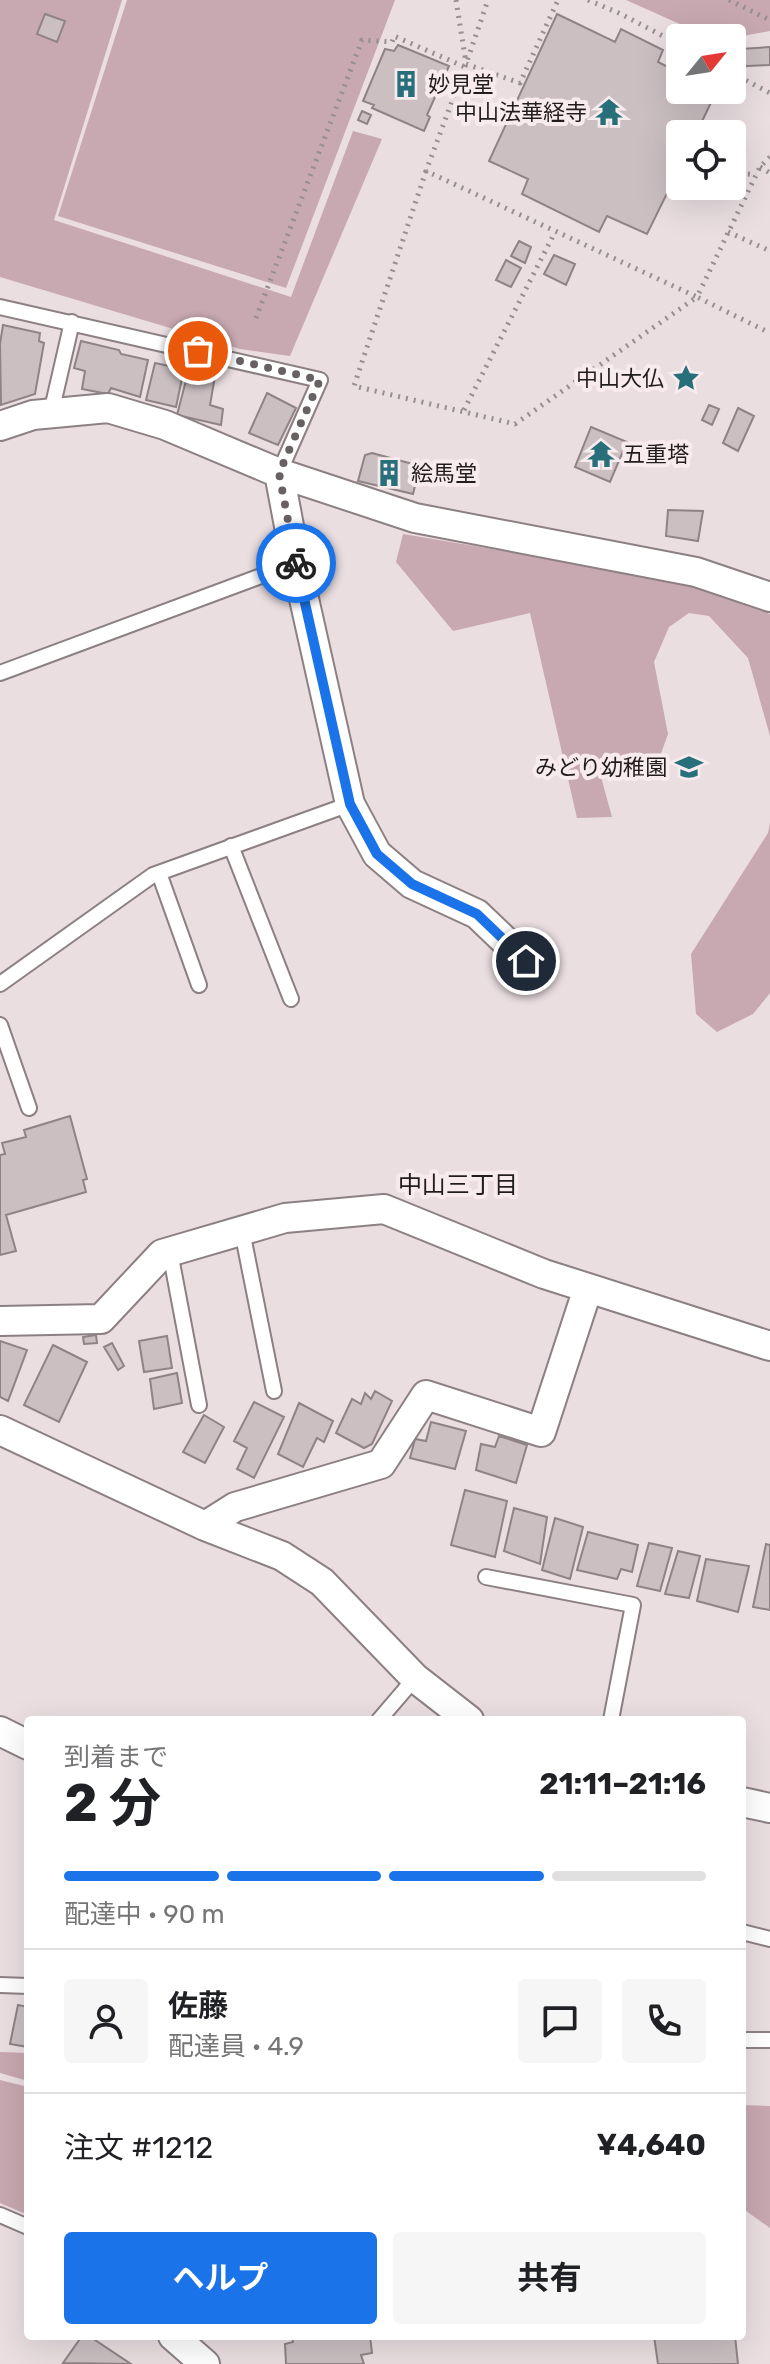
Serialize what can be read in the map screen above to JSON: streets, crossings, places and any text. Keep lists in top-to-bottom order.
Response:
{
  "districts": ["中山三丁目"],
  "places": {
    "building": ["妙見堂", "絵馬堂"],
    "temple": ["中山法華経寺", "五重塔"],
    "place": ["中山大仏"],
    "school or university": ["みどり幼稚園"]
  },
  "north": "top right",
  "page": {
    "heading": ["2 分", "到着まで", "21:11–21:16"],
    "panel": [
      "佐藤",
      "配達員 · 4.9",
      "注文 #1212",
      "¥4,640"
    ],
    "bar": "配達中 · 90 m",
    "buttons": ["ヘルプ", "共有"]
  }
}
